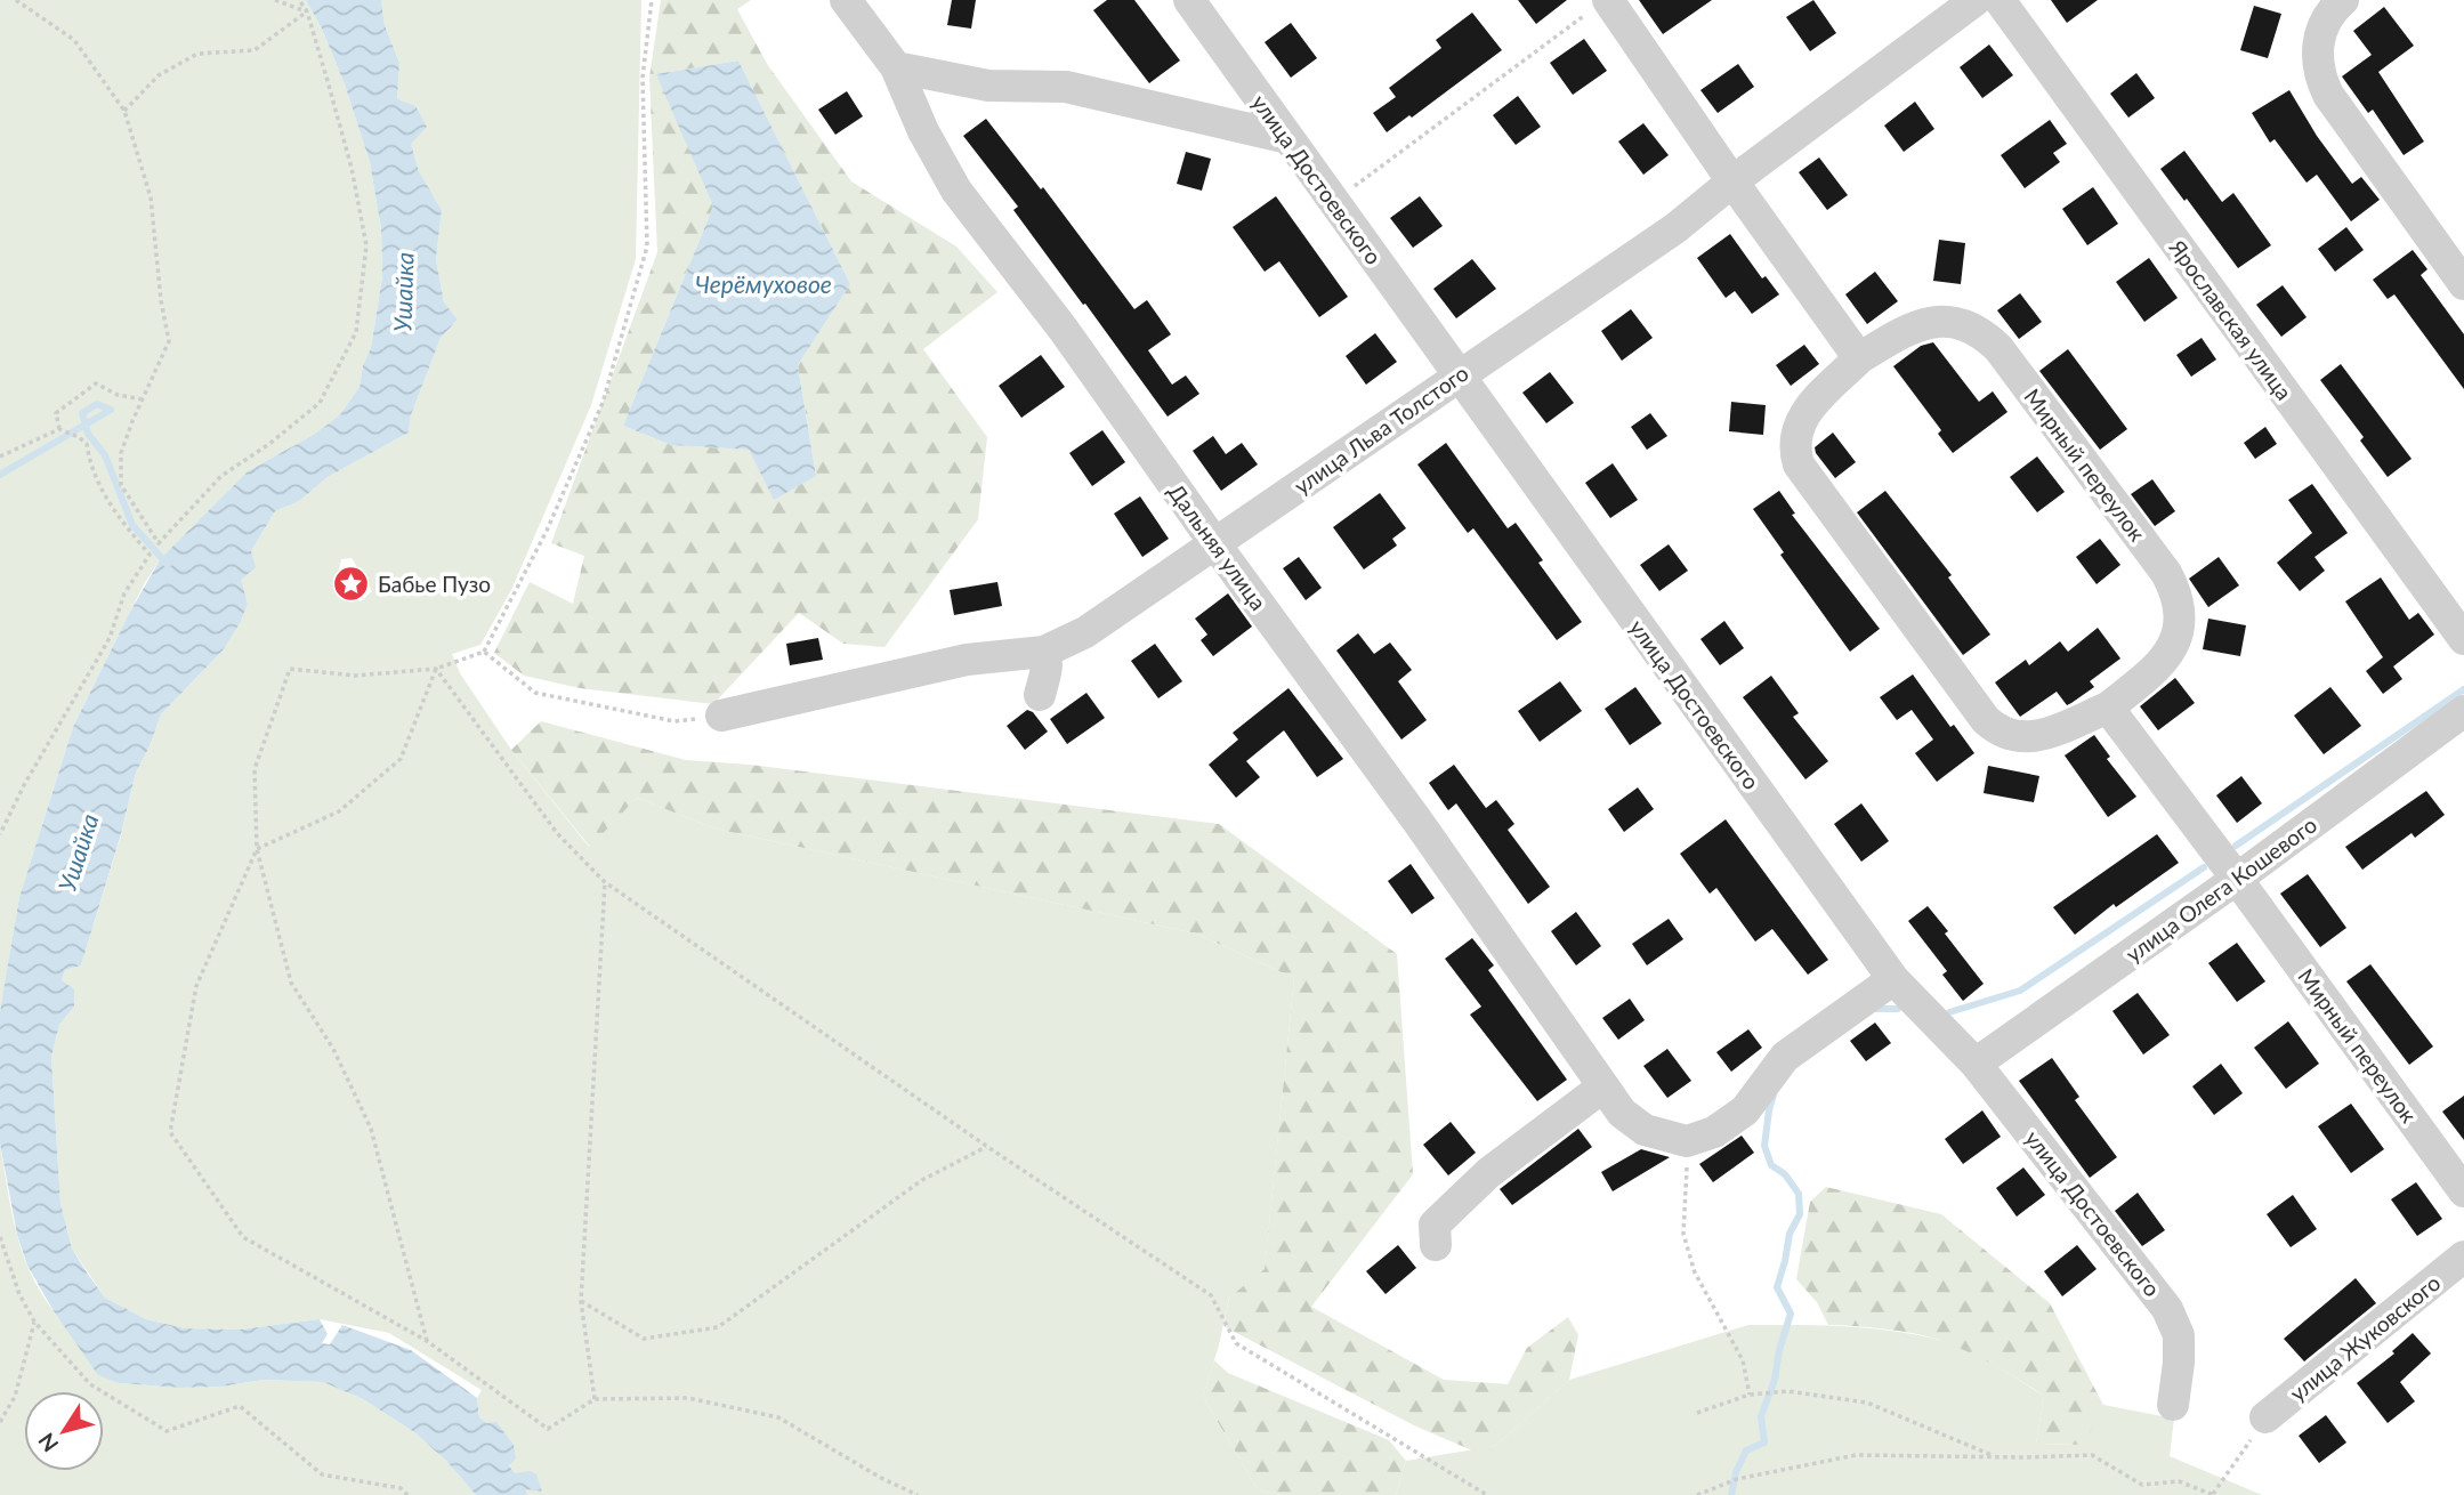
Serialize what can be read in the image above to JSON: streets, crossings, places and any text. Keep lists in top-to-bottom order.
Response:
{
  "streets": {
    "street": [
      "улица Достоевского",
      "Ярославская улица",
      "улица Льва Толстого",
      "Мирный переулок",
      "Дальняя улица",
      "улица Олега Кошевого",
      "улица Жуковского"
    ]
  },
  "crossings": [
    ["улица Достоевского", "улица Льва Толстого"],
    ["улица Достоевского", "улица Олега Кошевого"],
    ["улица Льва Толстого", "Дальняя улица"],
    ["Мирный переулок", "улица Олега Кошевого"]
  ],
  "water": ["Черёмуховое", "Ушайка"],
  "places": {
    "place": ["Бабье Пузо"]
  },
  "north": "bottom left"
}
